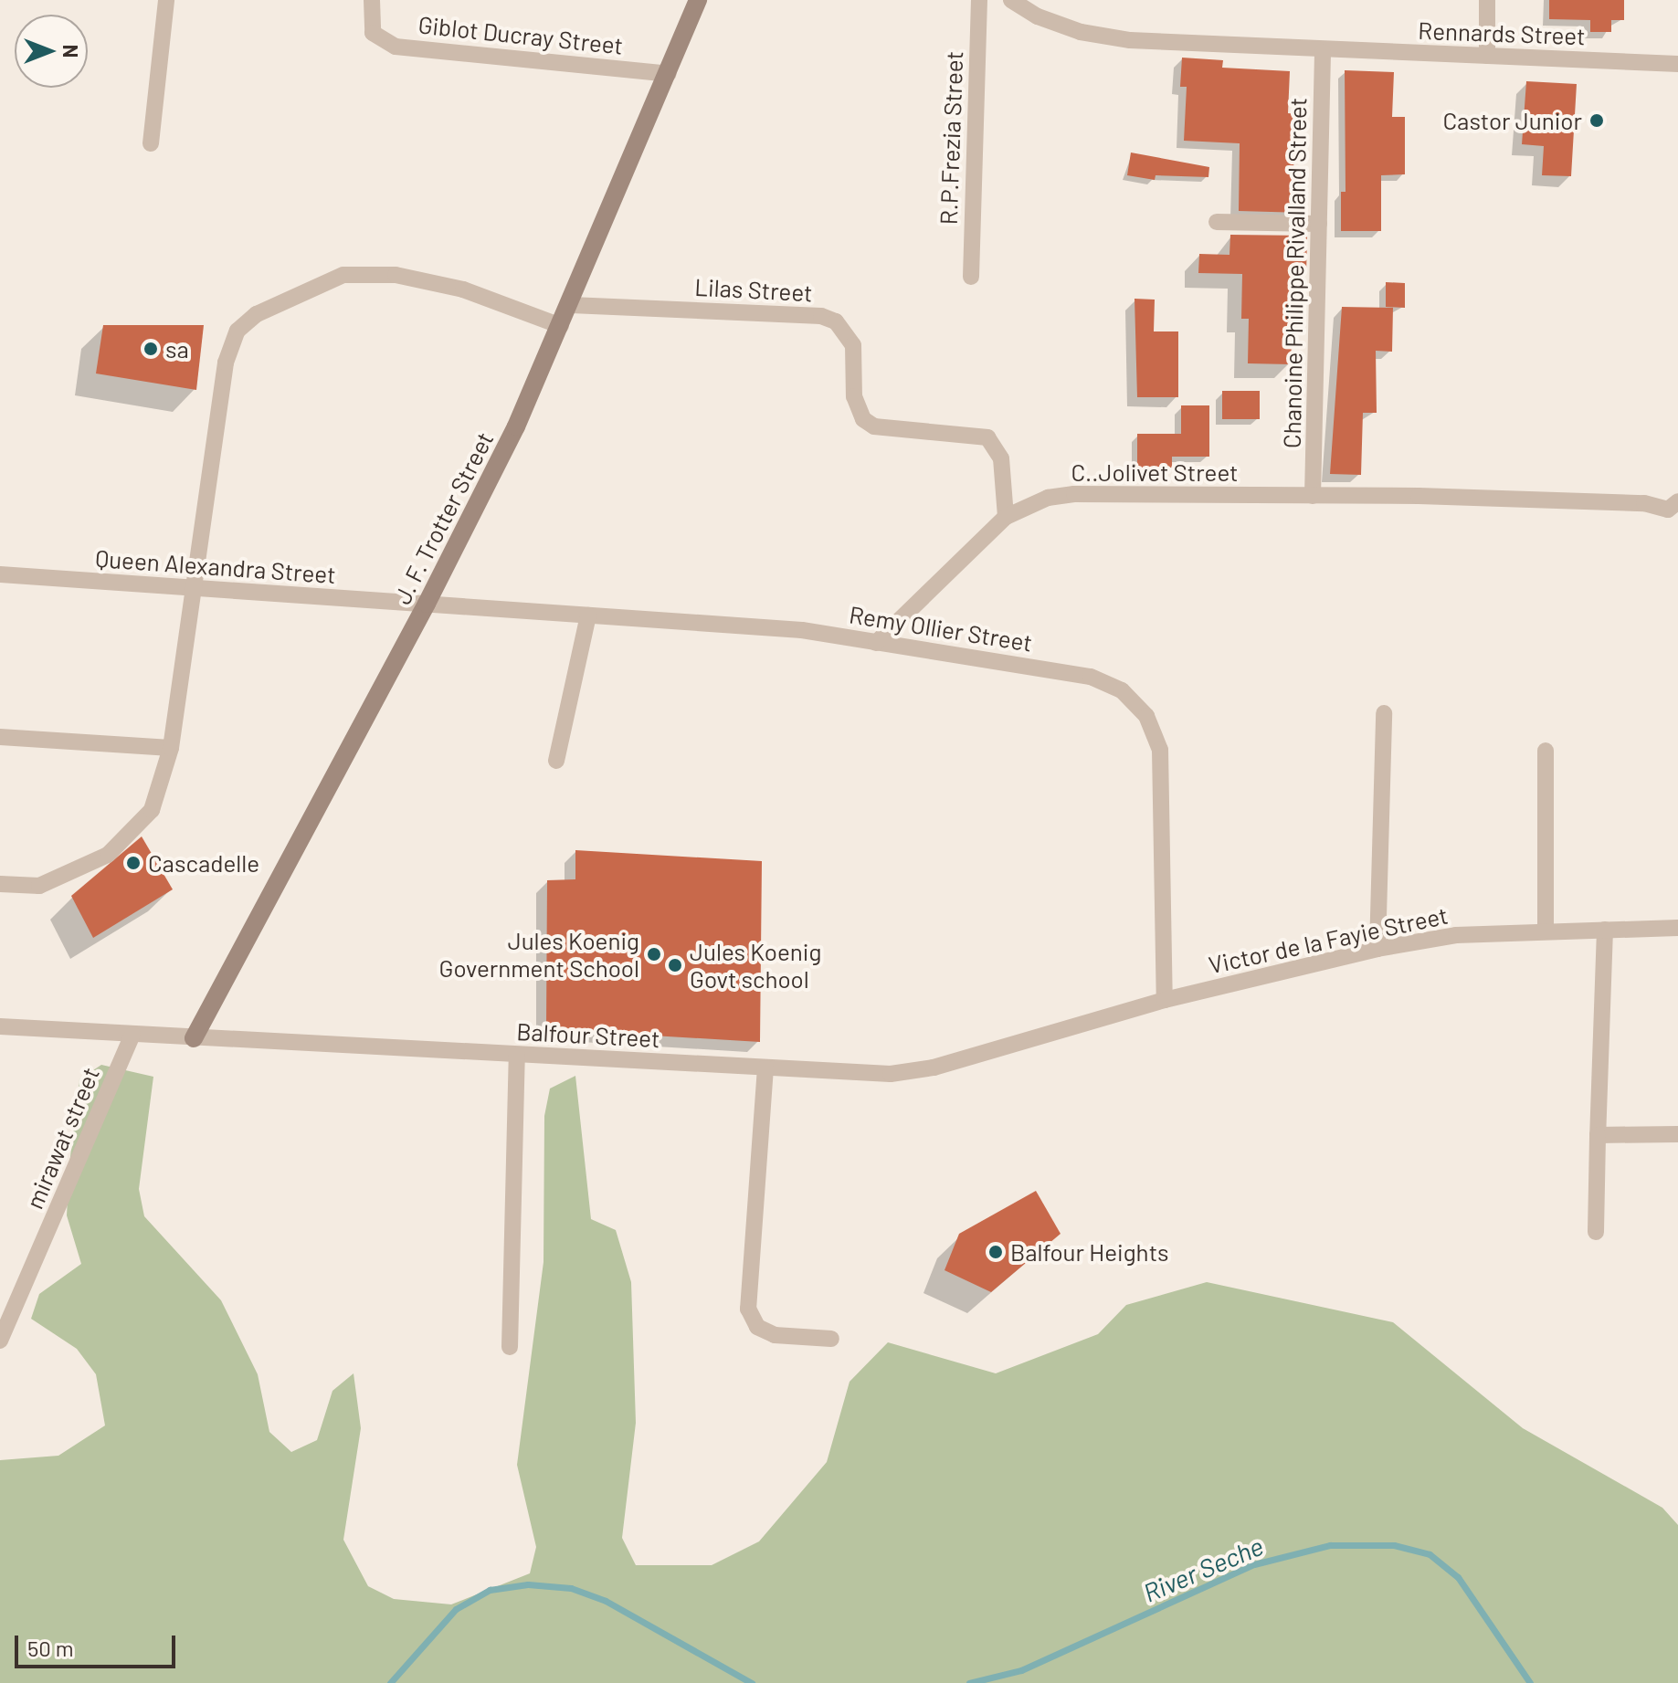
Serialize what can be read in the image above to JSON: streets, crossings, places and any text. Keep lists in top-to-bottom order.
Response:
{
  "streets": {
    "street": [
      "Rennards Street",
      "Giblot Ducray Street",
      "R.P.Frezia Street",
      "Chanoine Philippe Rivalland Street",
      "Lilas Street",
      "C..Jolivet Street",
      "J. F. Trotter Street",
      "Queen Alexandra Street",
      "Remy Ollier Street",
      "Victor de la Fayie Street",
      "Balfour Street",
      "mirawat street"
    ]
  },
  "crossings": [
    ["Rennards Street", "Chanoine Philippe Rivalland Street"],
    ["Giblot Ducray Street", "J. F. Trotter Street"],
    ["Chanoine Philippe Rivalland Street", "C..Jolivet Street"],
    ["Lilas Street", "C..Jolivet Street"],
    ["Lilas Street", "J. F. Trotter Street"],
    ["C..Jolivet Street", "Remy Ollier Street"],
    ["J. F. Trotter Street", "Queen Alexandra Street"],
    ["J. F. Trotter Street", "Remy Ollier Street"],
    ["J. F. Trotter Street", "Balfour Street"],
    ["Queen Alexandra Street", "Remy Ollier Street"],
    ["Remy Ollier Street", "Victor de la Fayie Street"],
    ["Remy Ollier Street", "Balfour Street"],
    ["Victor de la Fayie Street", "Balfour Street"],
    ["Balfour Street", "mirawat street"]
  ],
  "water": ["River Seche"],
  "places": [
    "Castor Junior",
    "sa",
    "Cascadelle",
    "Jules Koenig Government School",
    "Jules Koenig Govt school",
    "Balfour Heights"
  ],
  "scale_bar": "50 m",
  "north": "right"
}
